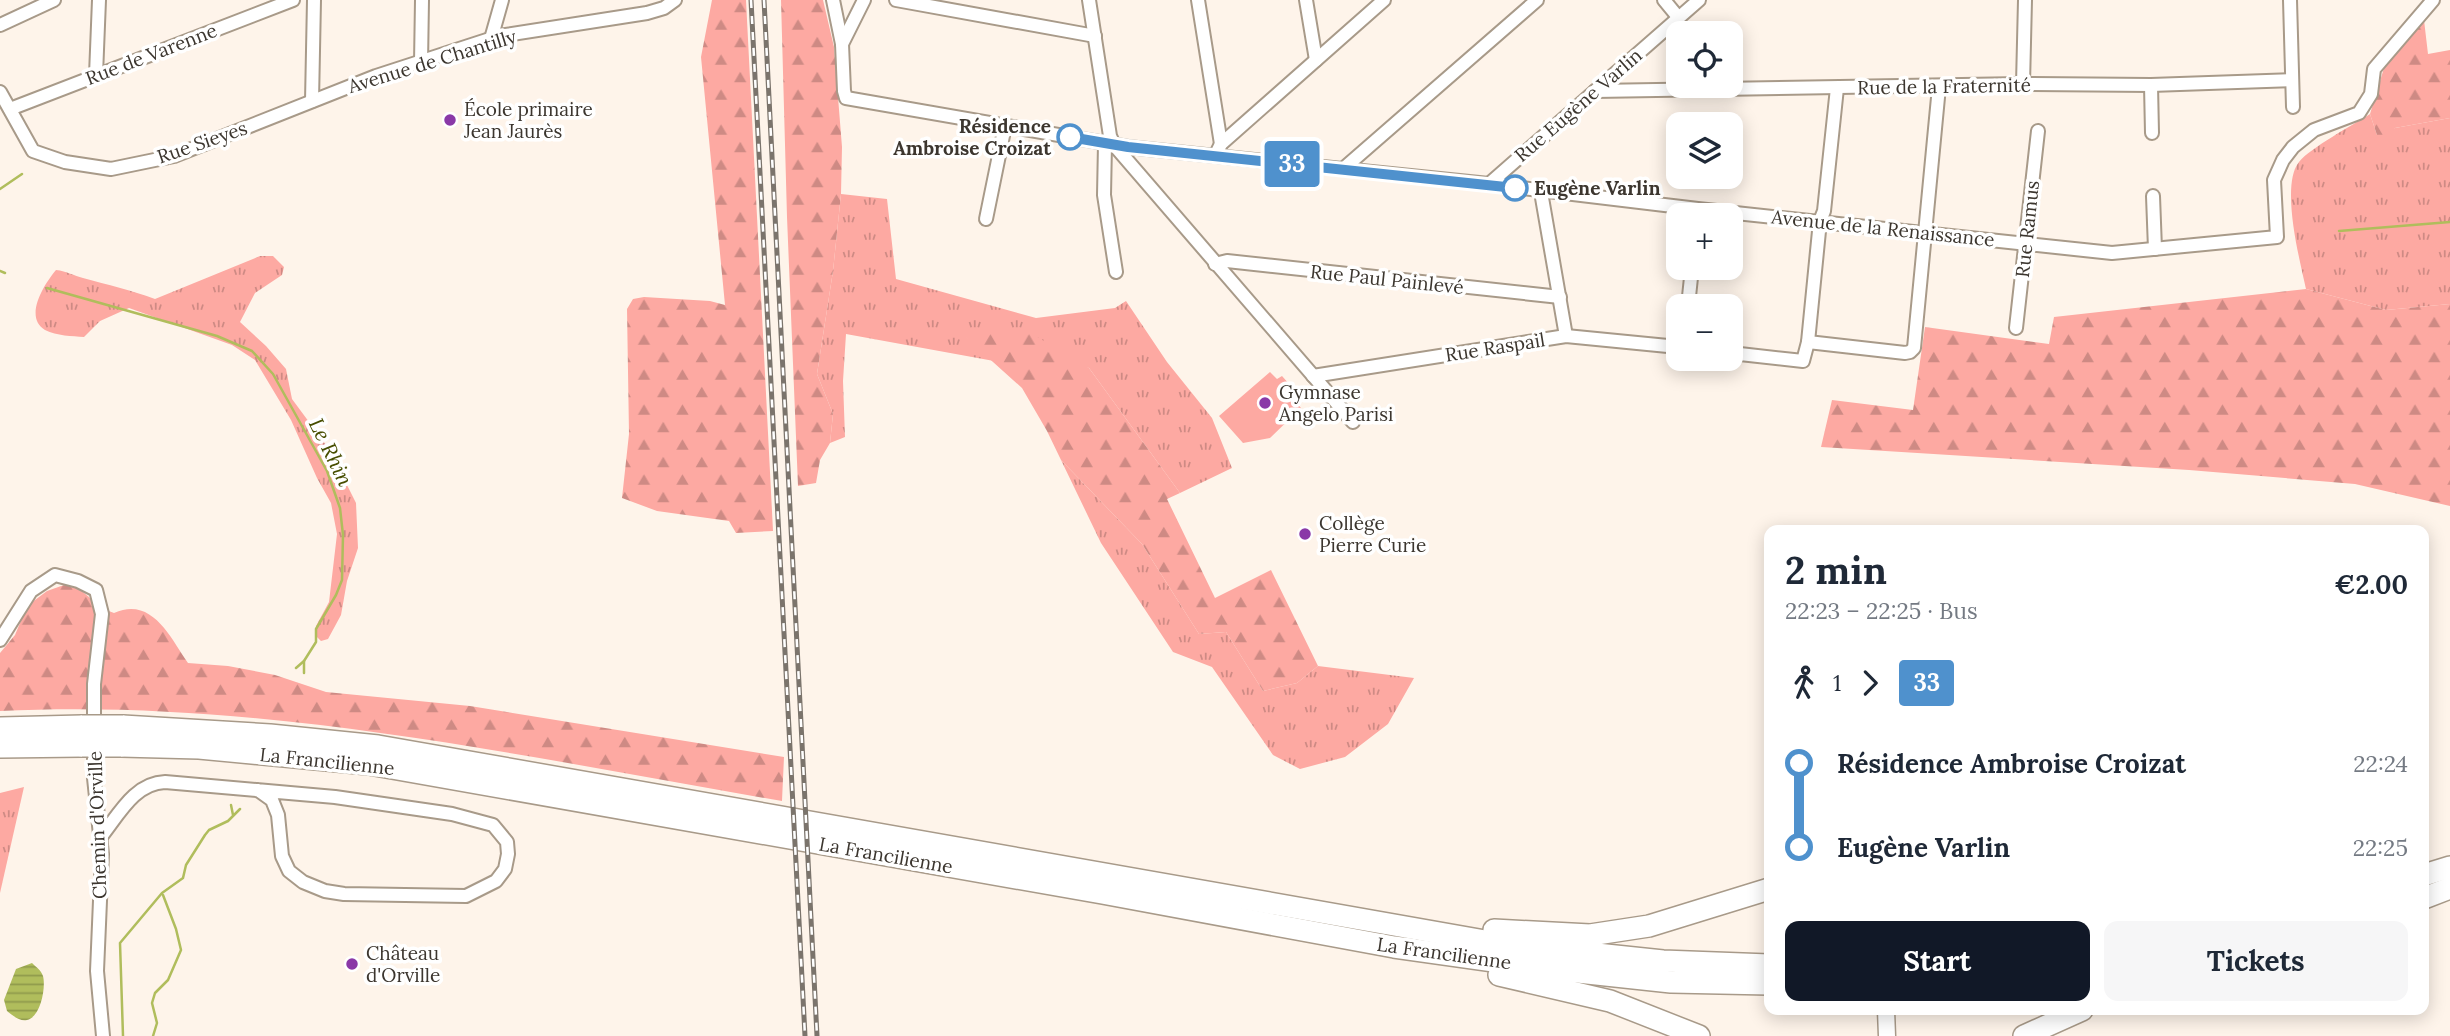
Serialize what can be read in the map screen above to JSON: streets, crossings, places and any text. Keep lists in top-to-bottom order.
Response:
{
  "streets": {
    "highway": ["La Francilienne"],
    "street": [
      "Rue de Varenne",
      "Avenue de Chantilly",
      "Rue de la Fraternité",
      "Rue Eugène Varlin",
      "Rue Sieyes",
      "Avenue de la Renaissance",
      "Rue Ramus",
      "Rue Paul Painlevé",
      "Rue Raspail",
      "Chemin d'Orville"
    ]
  },
  "crossings": [
    ["Rue de Varenne", "Rue Sieyes"],
    ["Avenue de Chantilly", "Rue Sieyes"],
    ["Rue de la Fraternité", "Rue Eugène Varlin"],
    ["Rue Eugène Varlin", "Avenue de la Renaissance"],
    ["Avenue de la Renaissance", "Rue Ramus"]
  ],
  "water": ["Le Rhin"],
  "places": [
    "École primaire Jean Jaurès",
    "Résidence Ambroise Croizat",
    "Eugène Varlin",
    "Gymnase Angelo Parisi",
    "Collège Pierre Curie",
    "Château d'Orville"
  ],
  "lines": ["bus line 33"],
  "page": {
    "on_map": "33",
    "map_buttons": ["+", "−"],
    "heading": ["2 min", "22:23 – 22:25 · Bus", "€2.00"],
    "legs": ["1", "33"],
    "list": [
      {
        "name": "Résidence Ambroise Croizat",
        "value": "22:24"
      },
      {
        "name": "Eugène Varlin",
        "value": "22:25"
      }
    ],
    "buttons": ["Start", "Tickets"]
  }
}
